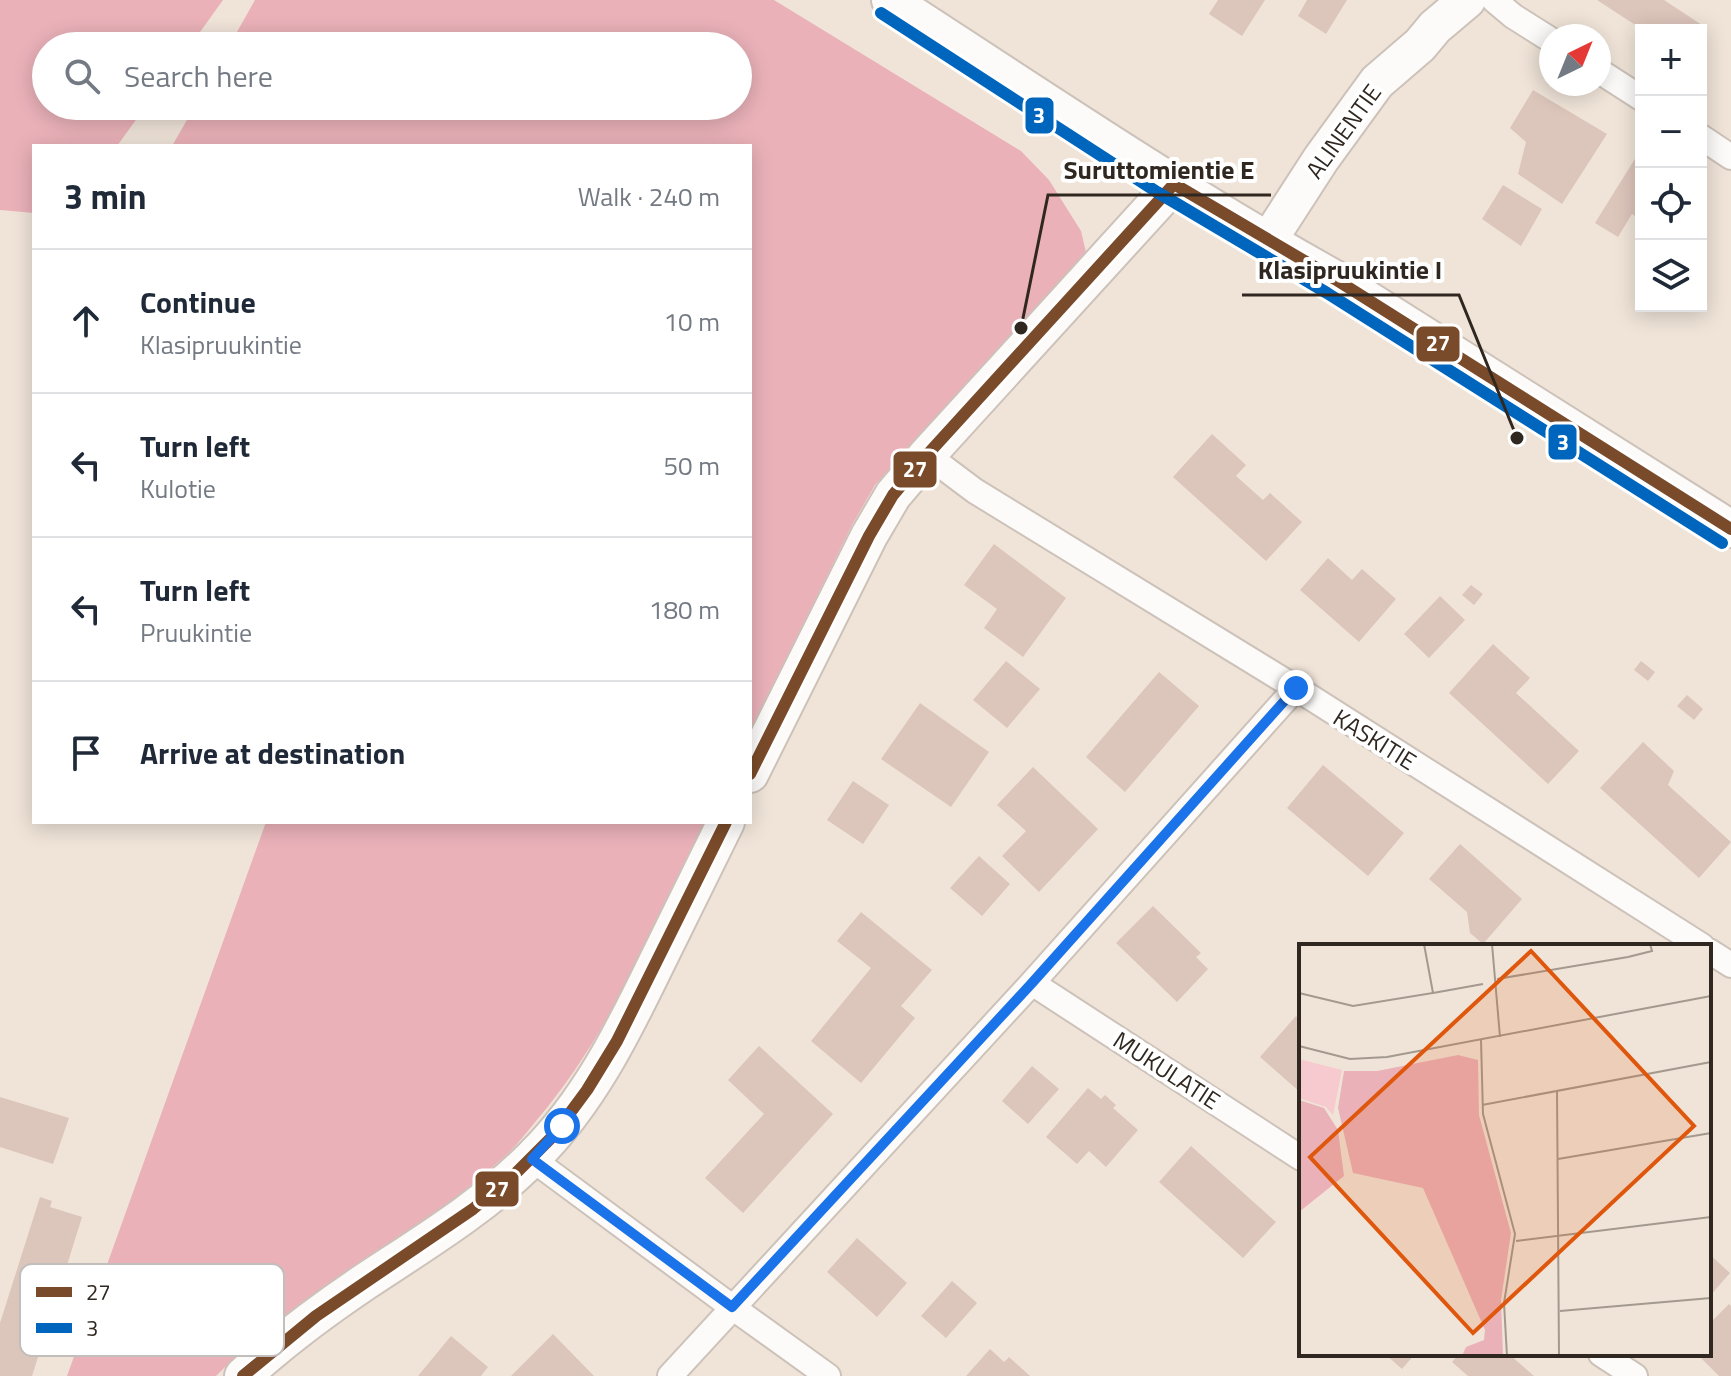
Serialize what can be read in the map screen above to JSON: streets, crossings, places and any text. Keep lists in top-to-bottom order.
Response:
{
  "streets": {
    "main road": ["ALINENTIE"],
    "street": ["KASKITIE", "MUKULATIE"]
  },
  "places": ["Suruttomientie E", "Klasipruukintie I"],
  "lines": ["transit line 3", "transit line 27"],
  "legend": ["27", "3"],
  "north": "top right",
  "page": {
    "map_buttons": ["+", "−"],
    "search": "Search here",
    "heading": ["3 min", "Walk · 240 m"],
    "list": [
      ["Continue", "Klasipruukintie", "10 m"],
      ["Turn left", "Kulotie", "50 m"],
      ["Turn left", "Pruukintie", "180 m"],
      "Arrive at destination"
    ]
  }
}
